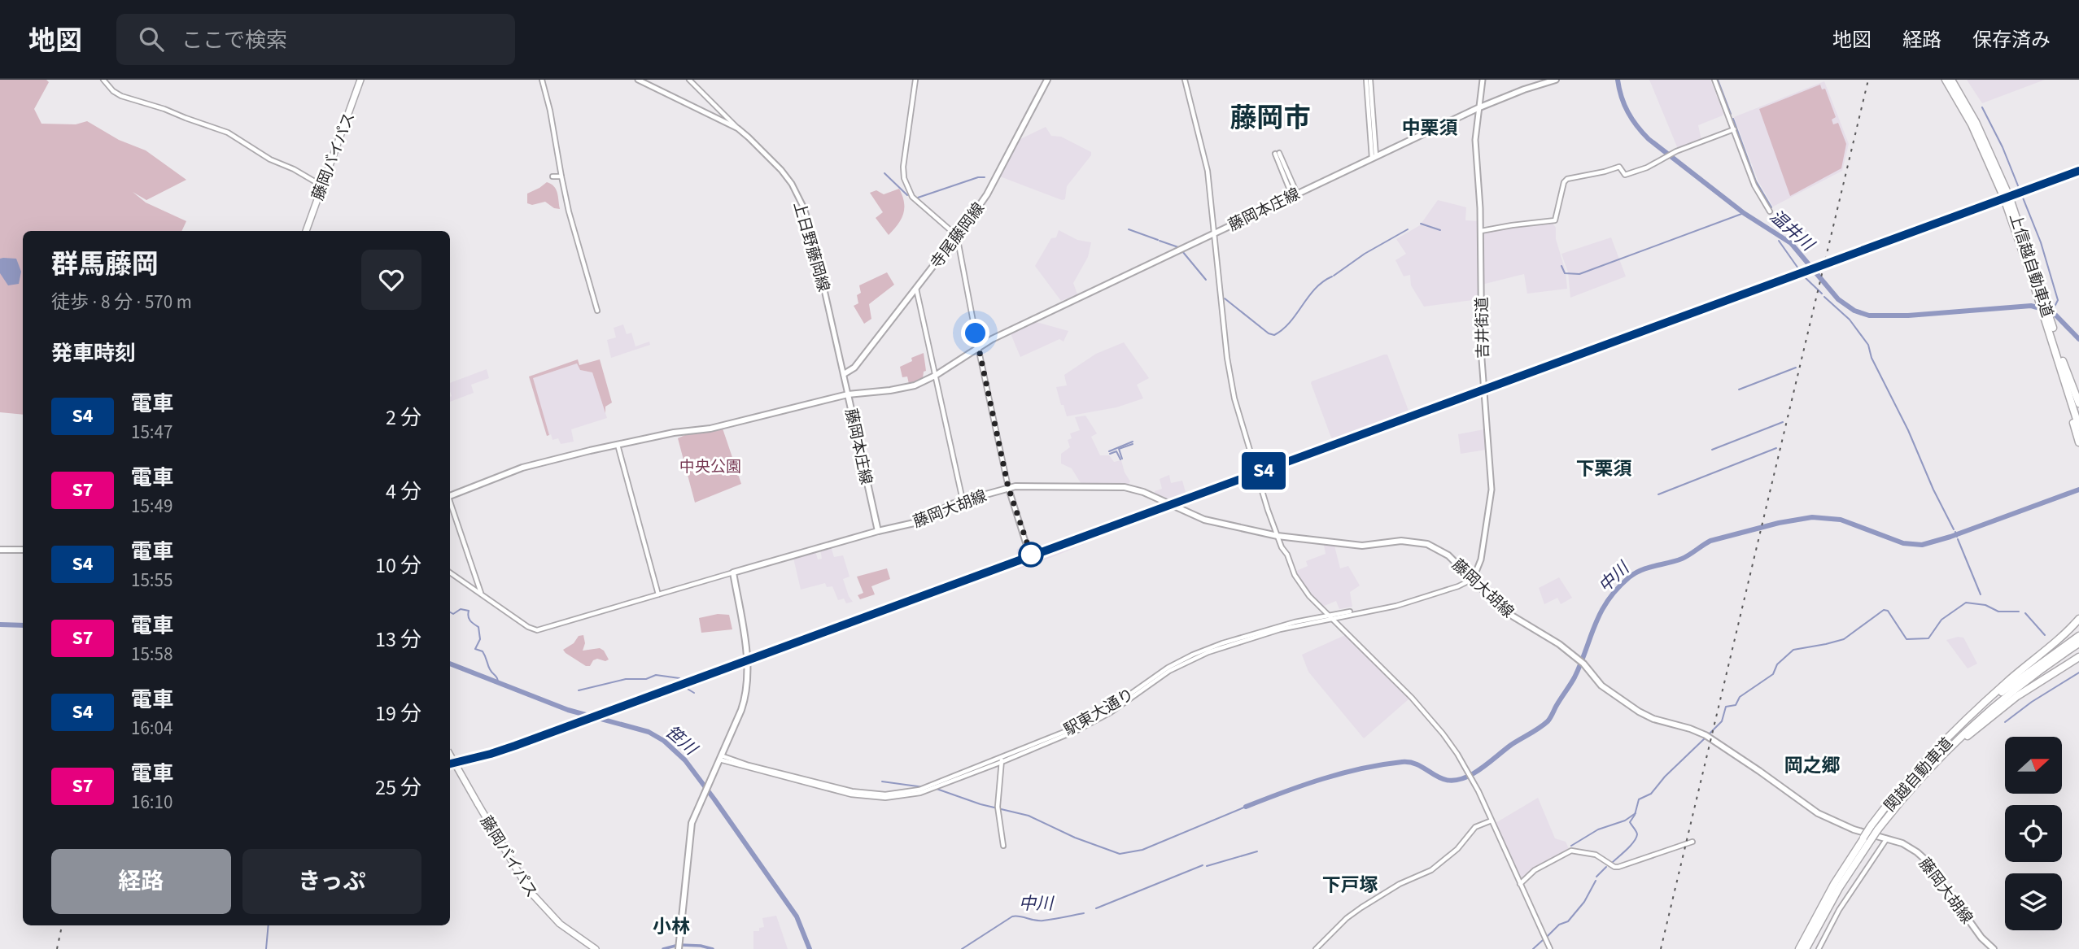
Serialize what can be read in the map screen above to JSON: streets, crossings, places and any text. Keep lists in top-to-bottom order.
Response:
{
  "streets": {
    "highway": ["藤岡バイパス", "上信越自動車道", "関越自動車道"],
    "main road": [
      "藤岡本庄線",
      "寺尾藤岡線",
      "上日野藤岡線",
      "吉井街道",
      "藤岡大胡線"
    ],
    "street": ["駅東大通り"]
  },
  "crossings": [
    ["藤岡本庄線", "上日野藤岡線"],
    ["藤岡本庄線", "吉井街道"],
    ["藤岡本庄線", "藤岡大胡線"],
    ["寺尾藤岡線", "上日野藤岡線"],
    ["吉井街道", "藤岡大胡線"],
    ["吉井街道", "駅東大通り"],
    ["藤岡大胡線", "駅東大通り"]
  ],
  "districts": [
    "藤岡市",
    "中栗須",
    "下栗須",
    "岡之郷",
    "下戸塚",
    "小林"
  ],
  "water": ["温井川", "中川", "笹川"],
  "parks": ["中央公園"],
  "north": "right",
  "page": {
    "header": "地図",
    "search": "ここで検索",
    "nav": ["地図", "経路", "保存済み"],
    "on_map": "S4",
    "heading": [
      ["群馬藤岡", "徒歩 · 8 分 · 570 m"],
      "発車時刻"
    ],
    "list": [
      {
        "mark": "S4",
        "name": "電車",
        "note": "15:47",
        "value": "2 分"
      },
      {
        "mark": "S7",
        "name": "電車",
        "note": "15:49",
        "value": "4 分"
      },
      {
        "mark": "S4",
        "name": "電車",
        "note": "15:55",
        "value": "10 分"
      },
      {
        "mark": "S7",
        "name": "電車",
        "note": "15:58",
        "value": "13 分"
      },
      {
        "mark": "S4",
        "name": "電車",
        "note": "16:04",
        "value": "19 分"
      },
      {
        "mark": "S7",
        "name": "電車",
        "note": "16:10",
        "value": "25 分"
      }
    ],
    "buttons": ["経路", "きっぷ"]
  }
}
